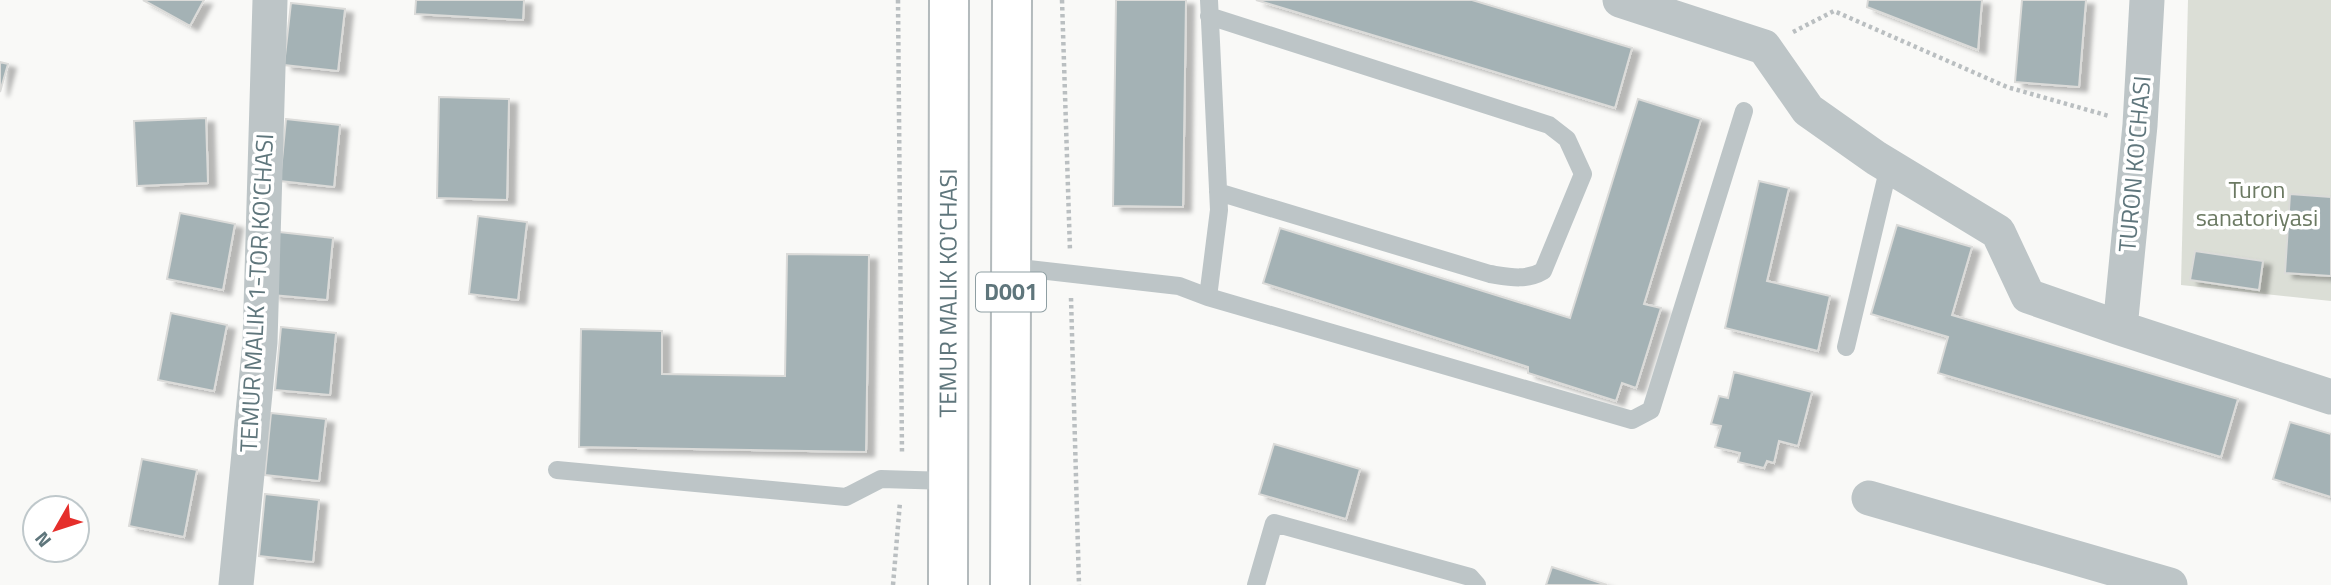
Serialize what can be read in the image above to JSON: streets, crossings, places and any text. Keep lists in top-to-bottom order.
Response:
{
  "streets": {
    "highway": ["D001", "TEMUR MALIK KO'CHASI"],
    "street": ["TURON KO'CHASI", "TEMUR MALIK 1-TOR KO'CHASI"]
  },
  "parks": ["Turon sanatoriyasi"],
  "north": "bottom left"
}
